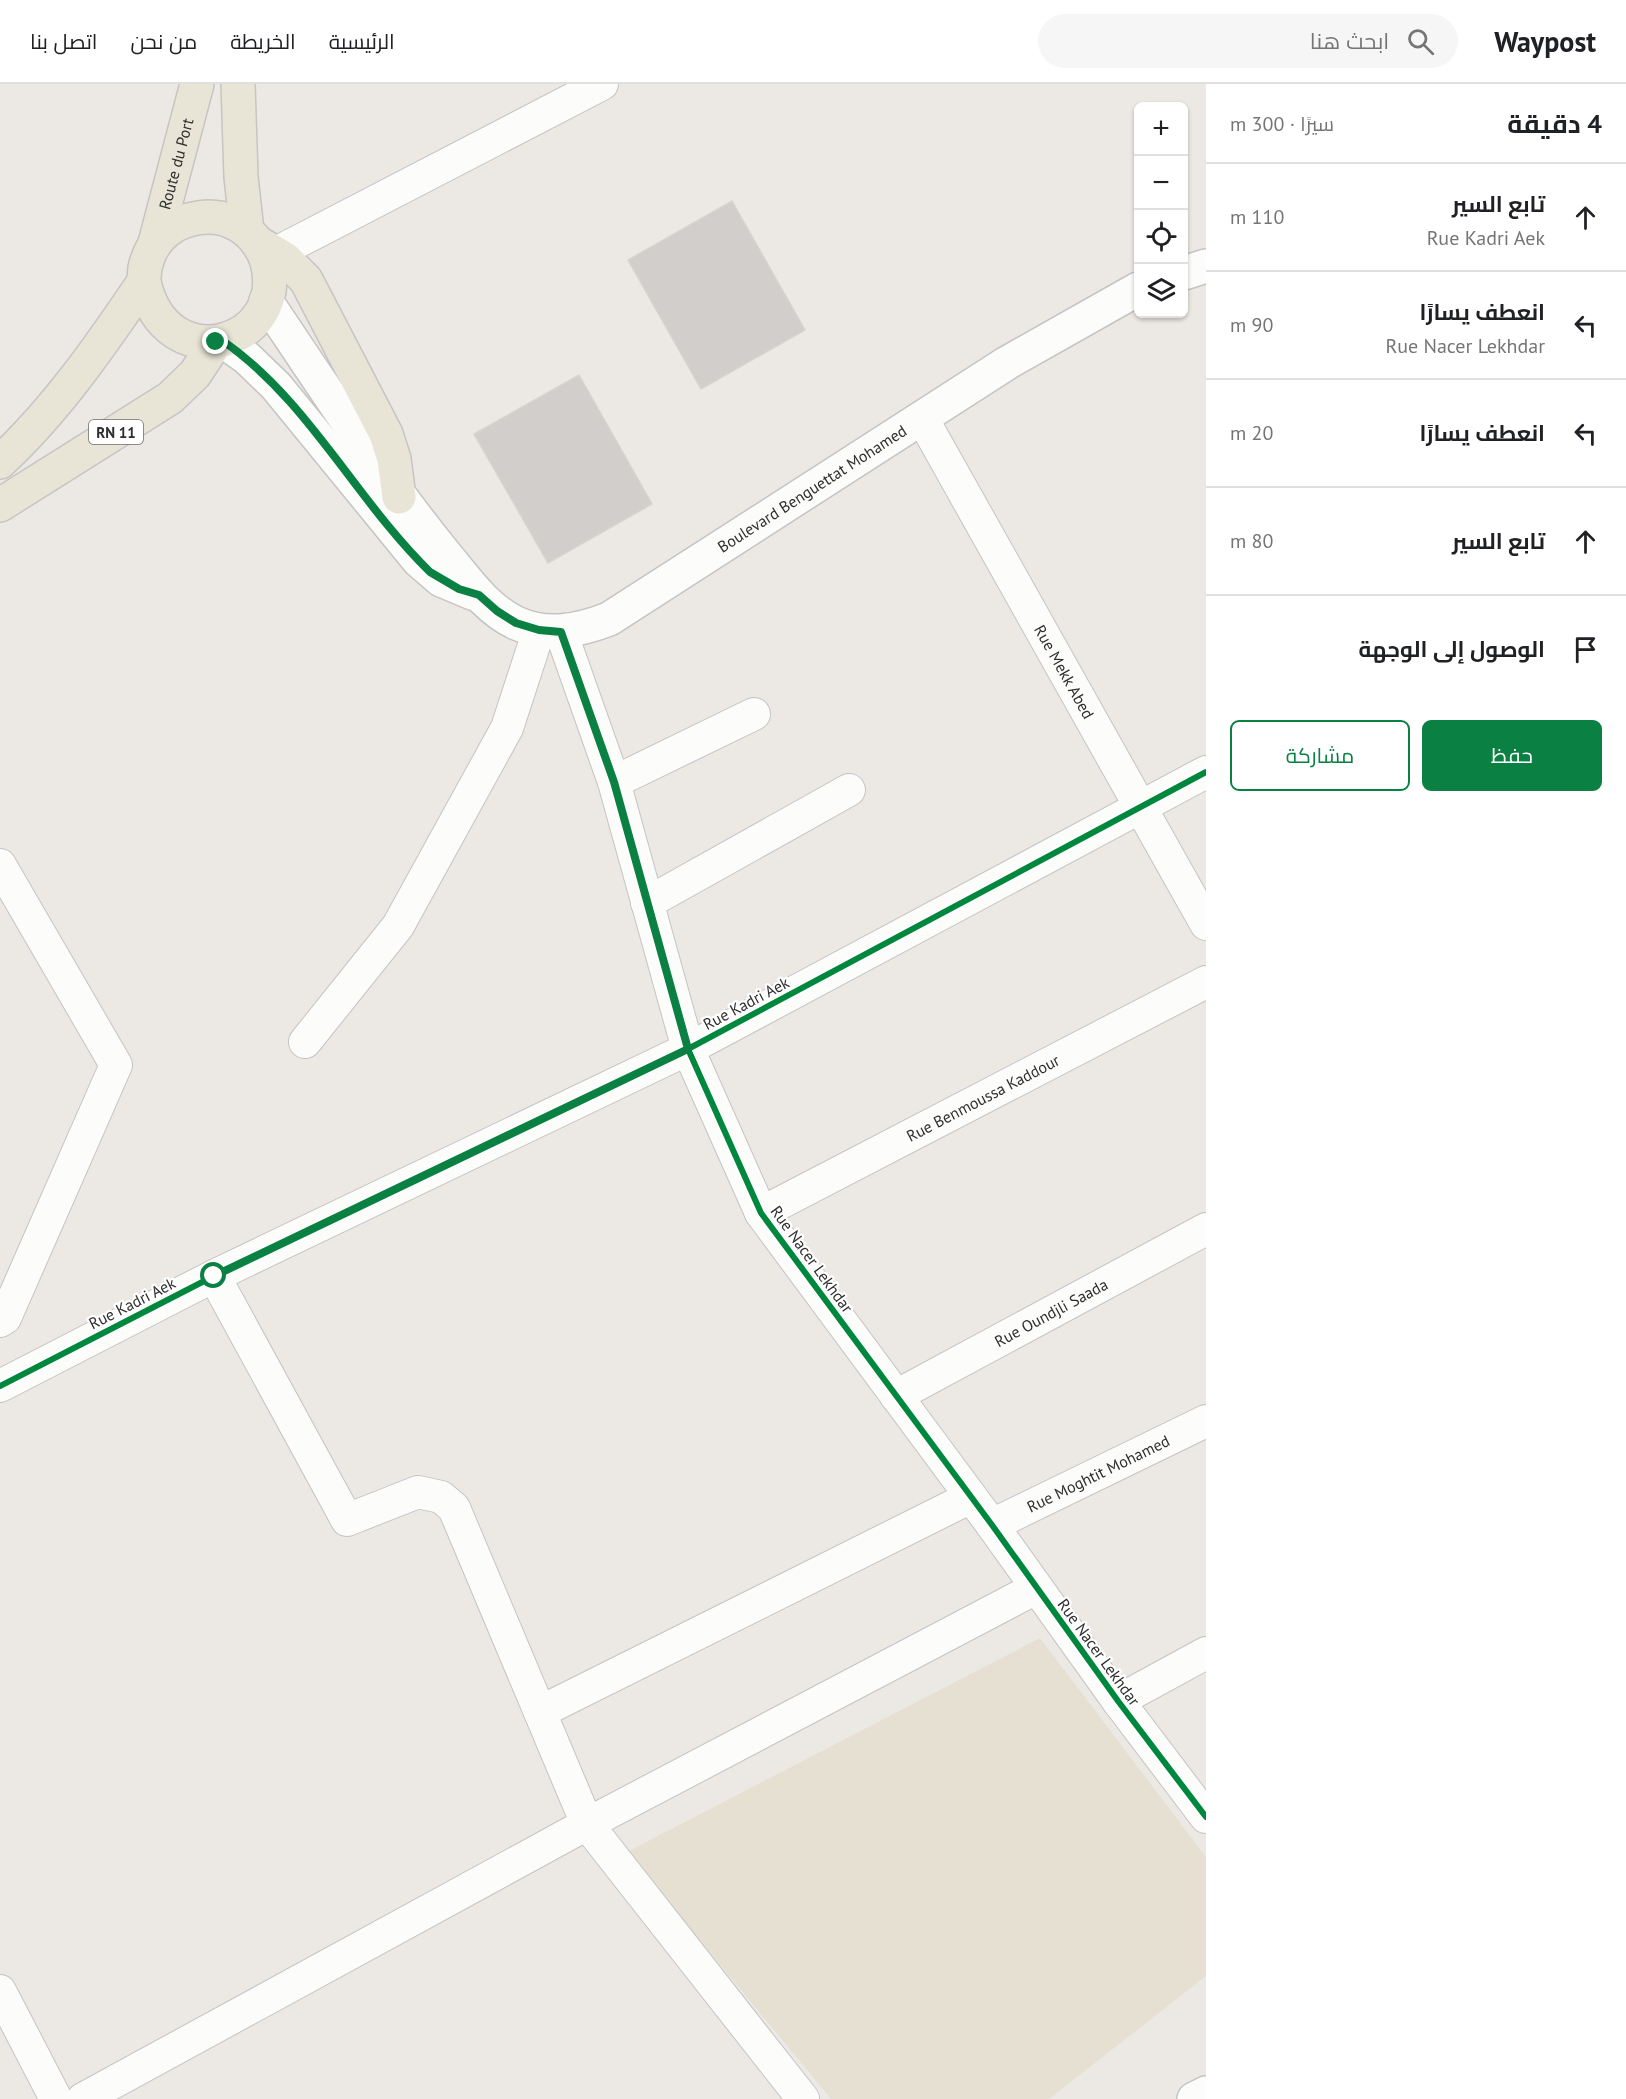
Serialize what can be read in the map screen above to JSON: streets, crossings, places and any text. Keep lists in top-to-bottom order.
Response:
{
  "streets": {
    "main road": ["Route du Port", "RN 11", "Boulevard Benguettat Mohamed"],
    "street": [
      "Rue Mekk Abed",
      "Rue Kadri Aek",
      "Rue Benmoussa Kaddour",
      "Rue Nacer Lekhdar",
      "Rue Oundjli Saada",
      "Rue Moghtit Mohamed"
    ]
  },
  "crossings": [
    ["Route du Port", "RN 11"],
    ["Boulevard Benguettat Mohamed", "Rue Mekk Abed"],
    ["Boulevard Benguettat Mohamed", "Rue Nacer Lekhdar"],
    ["Rue Mekk Abed", "Rue Kadri Aek"],
    ["Rue Kadri Aek", "Rue Nacer Lekhdar"],
    ["Rue Benmoussa Kaddour", "Rue Nacer Lekhdar"],
    ["Rue Nacer Lekhdar", "Rue Oundjli Saada"],
    ["Rue Nacer Lekhdar", "Rue Moghtit Mohamed"]
  ],
  "page": {
    "header": "Waypost",
    "search": "ابحث هنا",
    "nav": [
      "الرئيسية",
      "الخريطة",
      "من نحن",
      "اتصل بنا"
    ],
    "heading": ["4 دقيقة", "سيرًا · 300 m"],
    "map_buttons": ["+", "−"],
    "list": [
      ["تابع السير", "Rue Kadri Aek", "110 m"],
      ["انعطف يسارًا", "Rue Nacer Lekhdar", "90 m"],
      ["انعطف يسارًا", "20 m"],
      ["تابع السير", "80 m"],
      "الوصول إلى الوجهة"
    ],
    "buttons": ["حفظ", "مشاركة"]
  }
}
